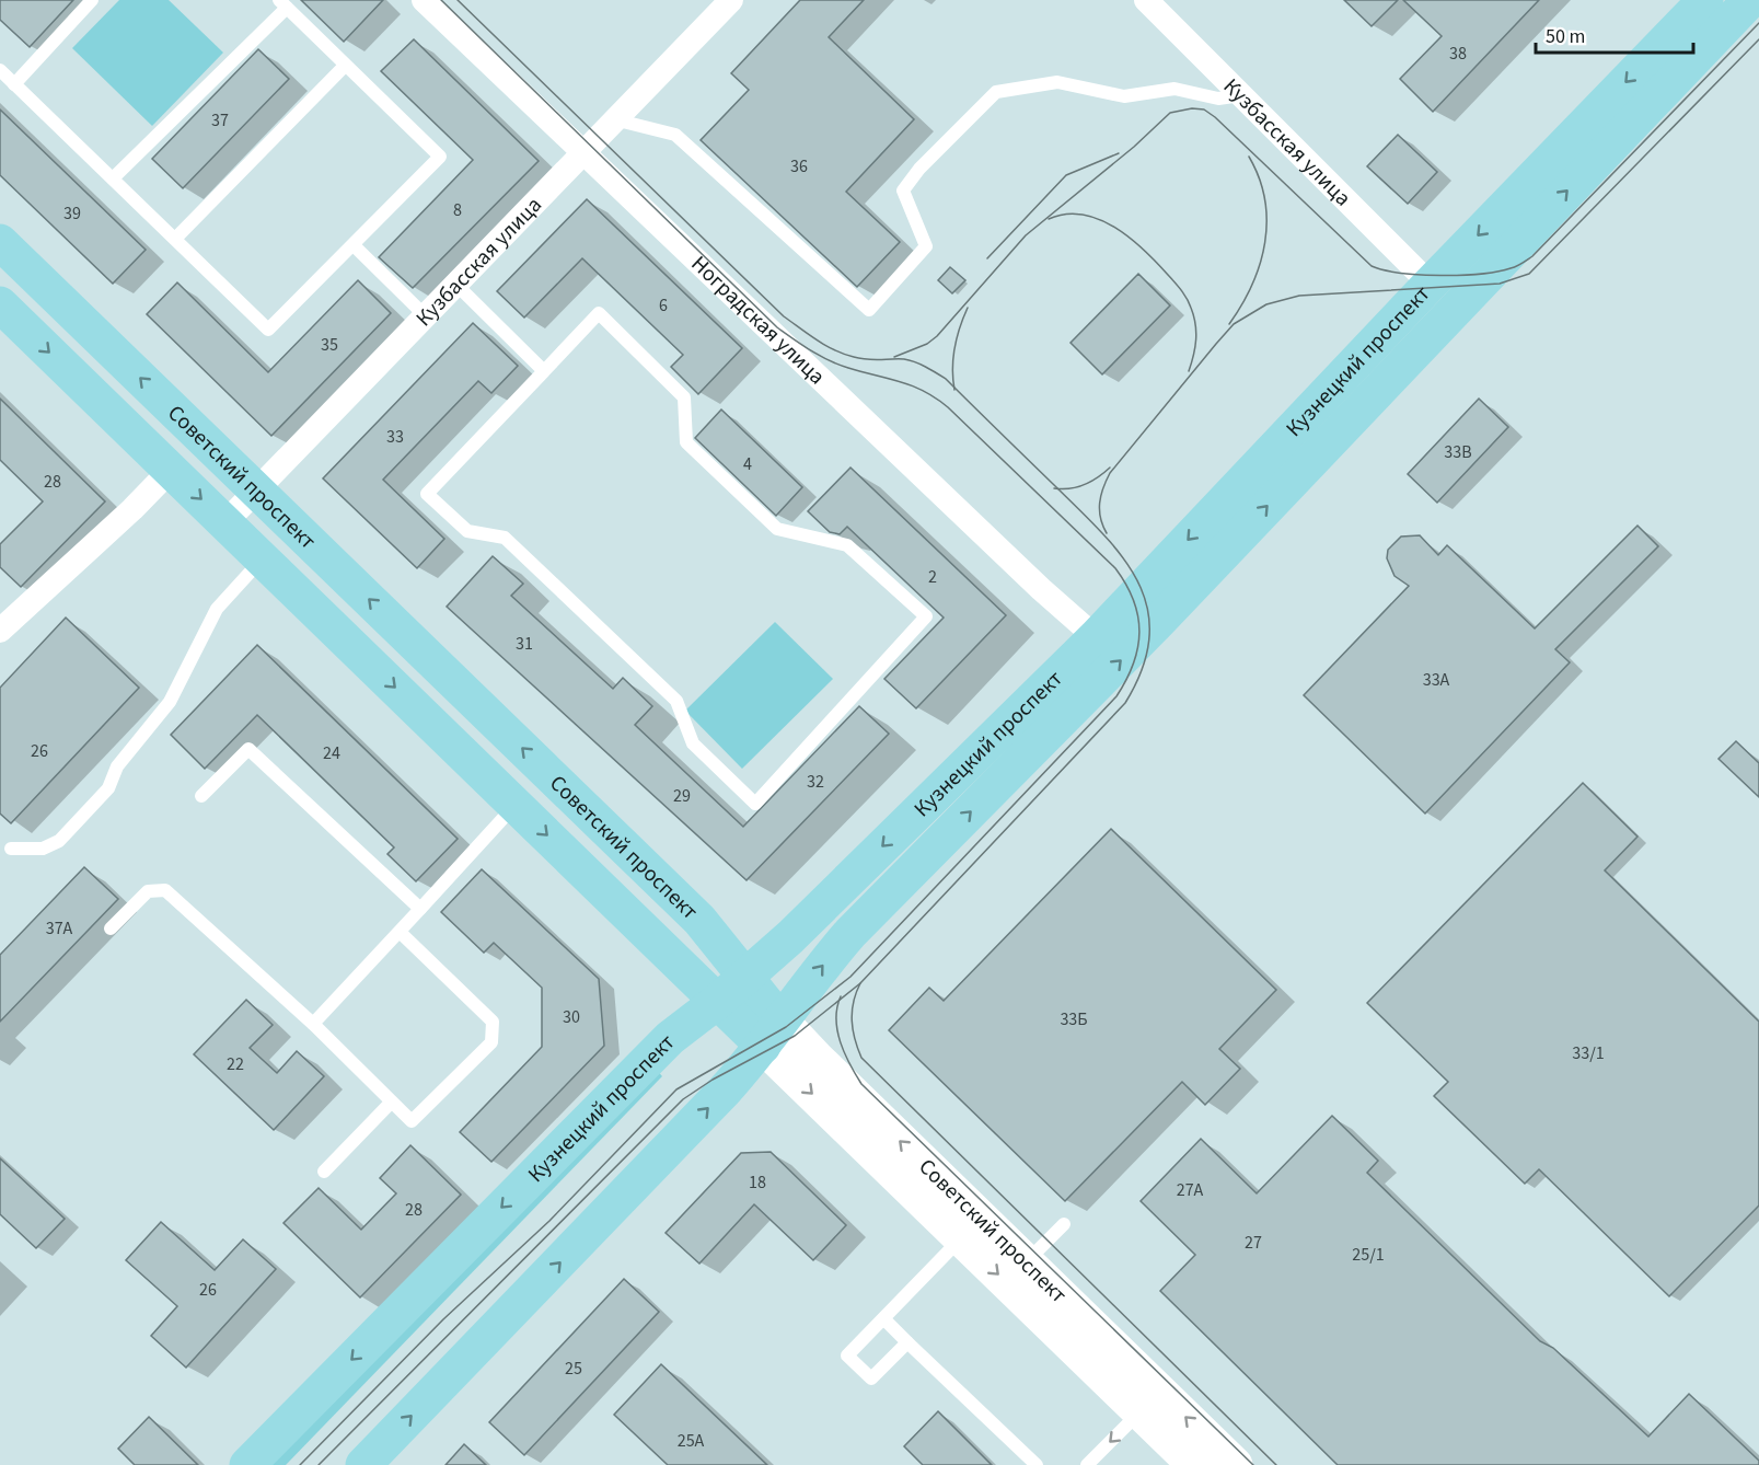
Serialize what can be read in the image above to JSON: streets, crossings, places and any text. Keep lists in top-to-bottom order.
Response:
{
  "streets": {
    "main road": ["Кузнецкий проспект", "Советский проспект"],
    "street": ["Кузбасская улица", "Ноградская улица"]
  },
  "crossings": [
    ["Кузбасская улица", "Ноградская улица"],
    ["Кузбасская улица", "Кузнецкий проспект"],
    ["Кузбасская улица", "Советский проспект"],
    ["Ноградская улица", "Кузнецкий проспект"],
    ["Кузнецкий проспект", "Советский проспект"]
  ],
  "house_numbers": [
    "38",
    "37",
    "36",
    "8",
    "39",
    "6",
    "35",
    "33",
    "33В",
    "4",
    "28",
    "2",
    "31",
    "33А",
    "26",
    "24",
    "32",
    "29",
    "37А",
    "30",
    "33Б",
    "33/1",
    "22",
    "18",
    "27А",
    "28",
    "27",
    "25/1",
    "26",
    "25",
    "25А"
  ],
  "scale_bar": "50 m"
}
